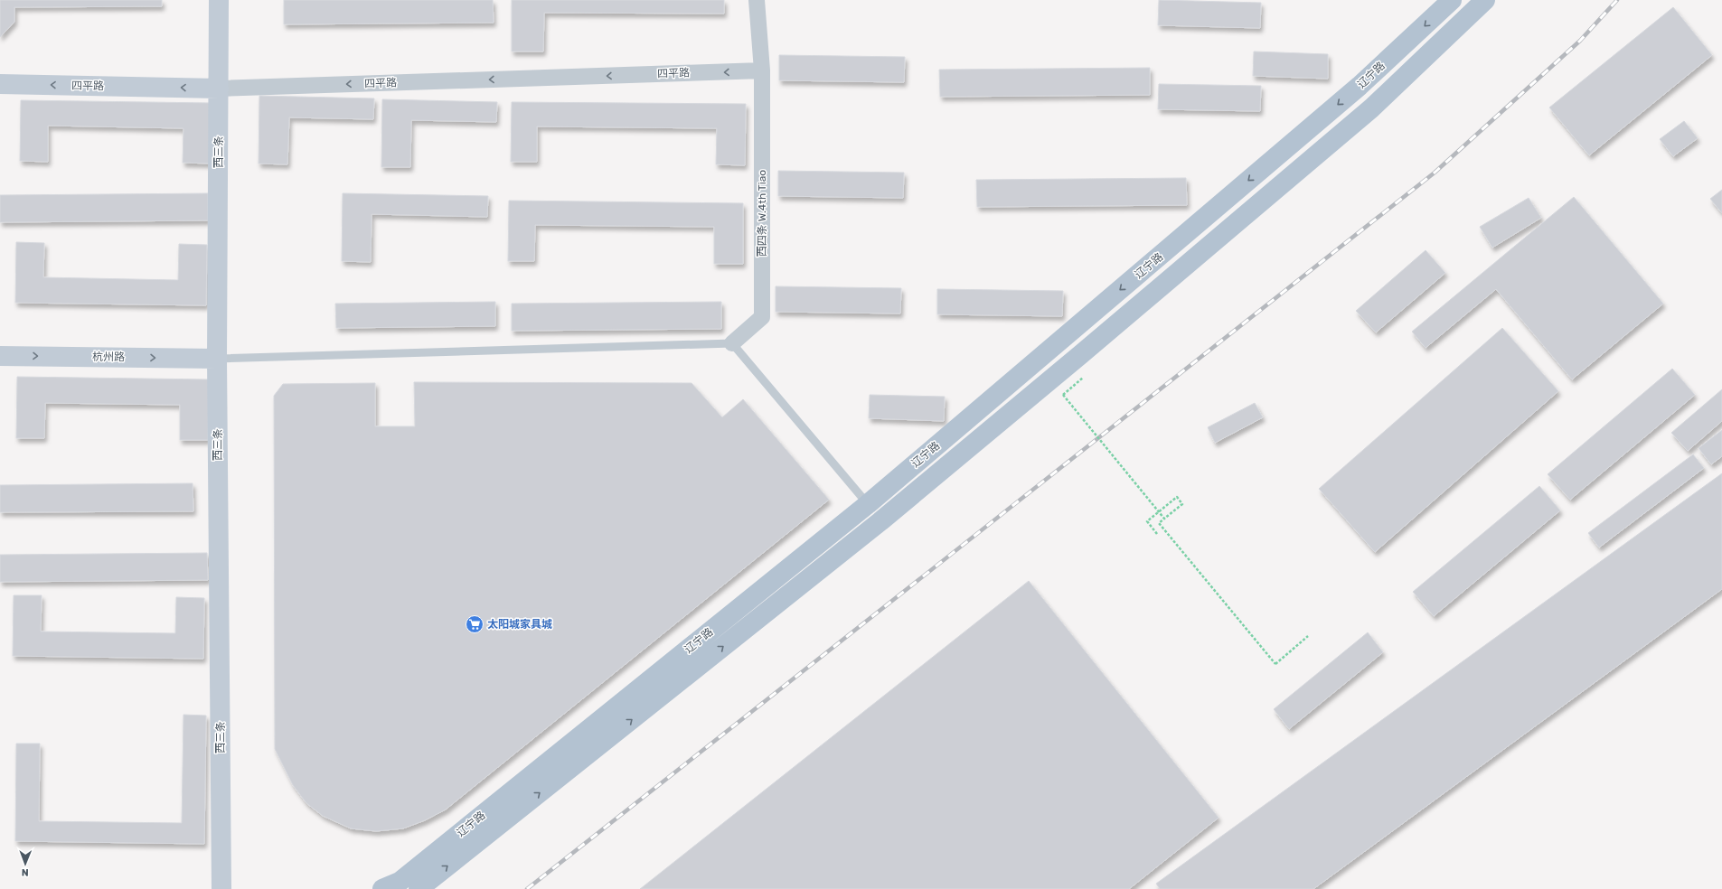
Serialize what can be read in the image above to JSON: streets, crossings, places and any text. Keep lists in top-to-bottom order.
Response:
{
  "streets": {
    "main road": ["辽宁路"],
    "street": [
      "四平路",
      "西三条",
      "西四条 W.4th Tiao",
      "杭州路"
    ]
  },
  "crossings": [
    ["四平路", "西三条"],
    ["四平路", "西四条 W.4th Tiao"],
    ["西三条", "杭州路"]
  ],
  "one_way": ["四平路", "杭州路"],
  "places": {
    "supermarket": ["太阳城家具城"]
  },
  "north": "bottom"
}
